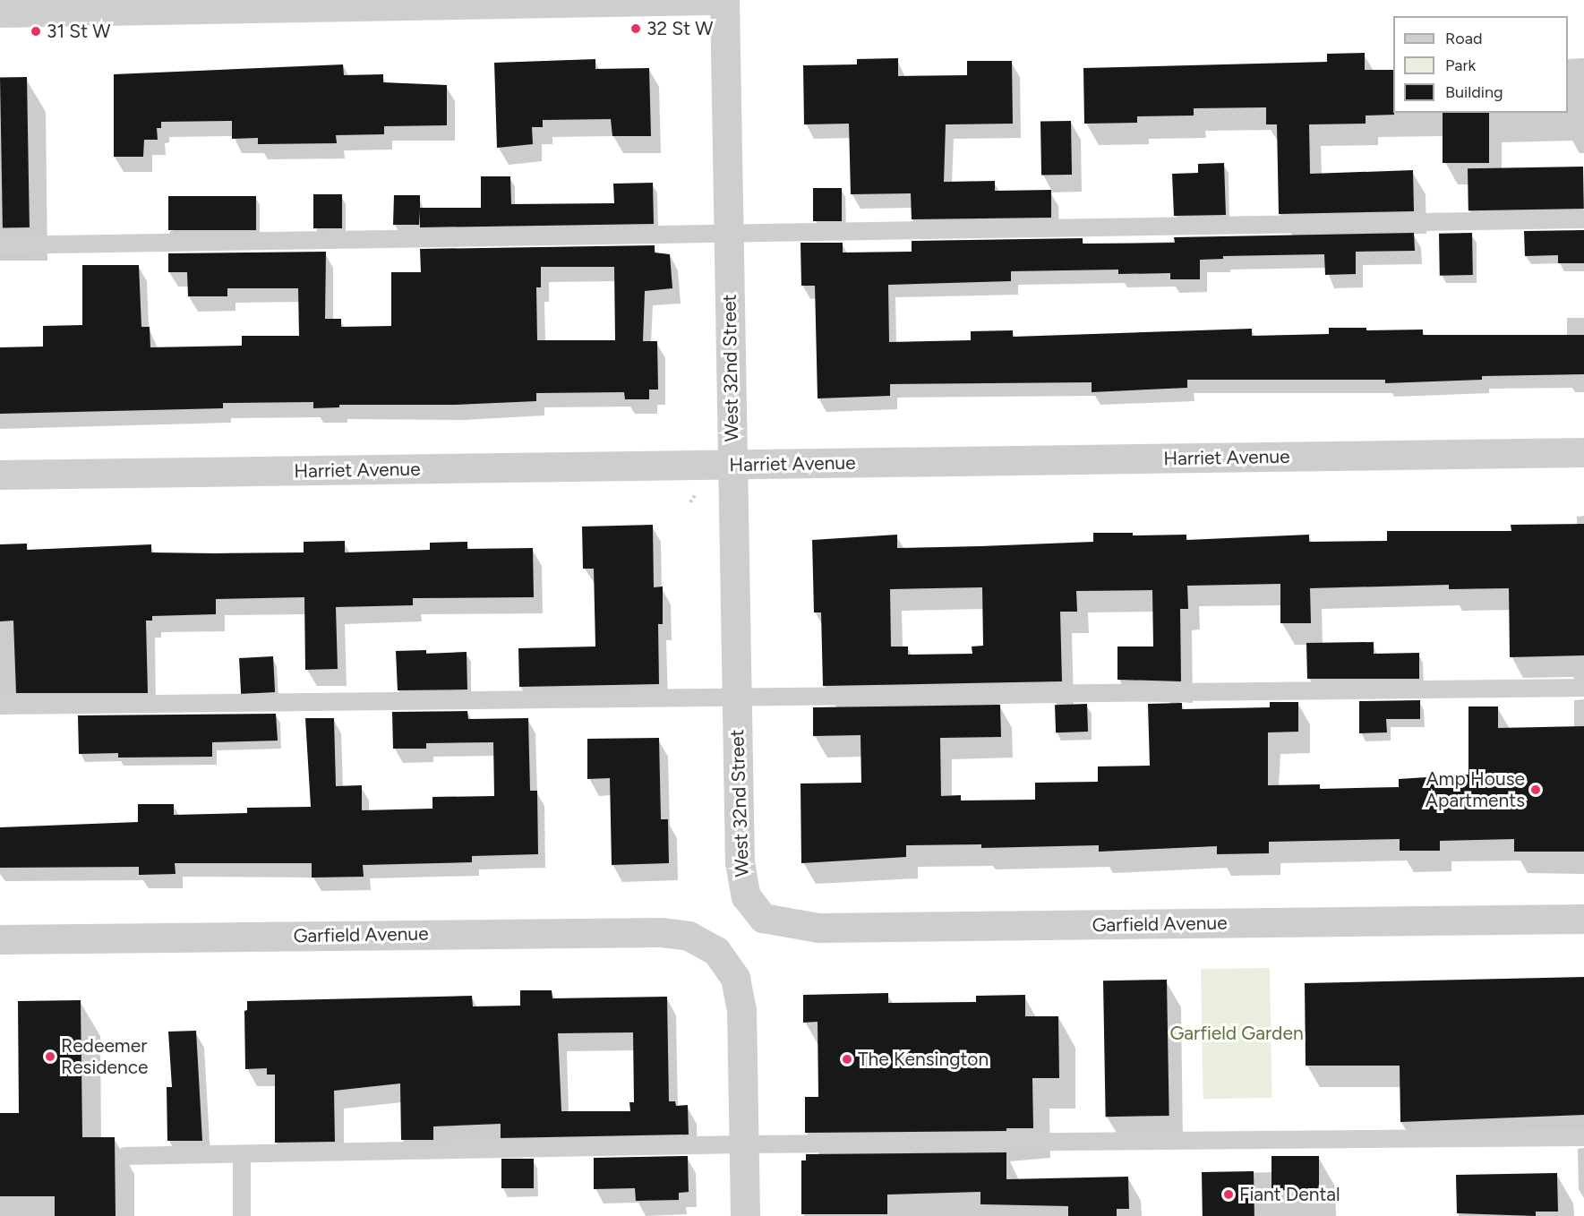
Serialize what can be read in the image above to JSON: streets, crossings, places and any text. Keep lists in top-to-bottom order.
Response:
{
  "streets": {
    "street": ["West 32nd Street", "Harriet Avenue", "Garfield Avenue"]
  },
  "crossings": [
    ["West 32nd Street", "Harriet Avenue"],
    ["West 32nd Street", "Garfield Avenue"]
  ],
  "parks": ["Garfield Garden"],
  "places": [
    "32 St W",
    "31 St W",
    "Amp House Apartments",
    "Redeemer Residence",
    "The Kensington",
    "Fiant Dental"
  ],
  "legend": ["Road", "Park", "Building"]
}
